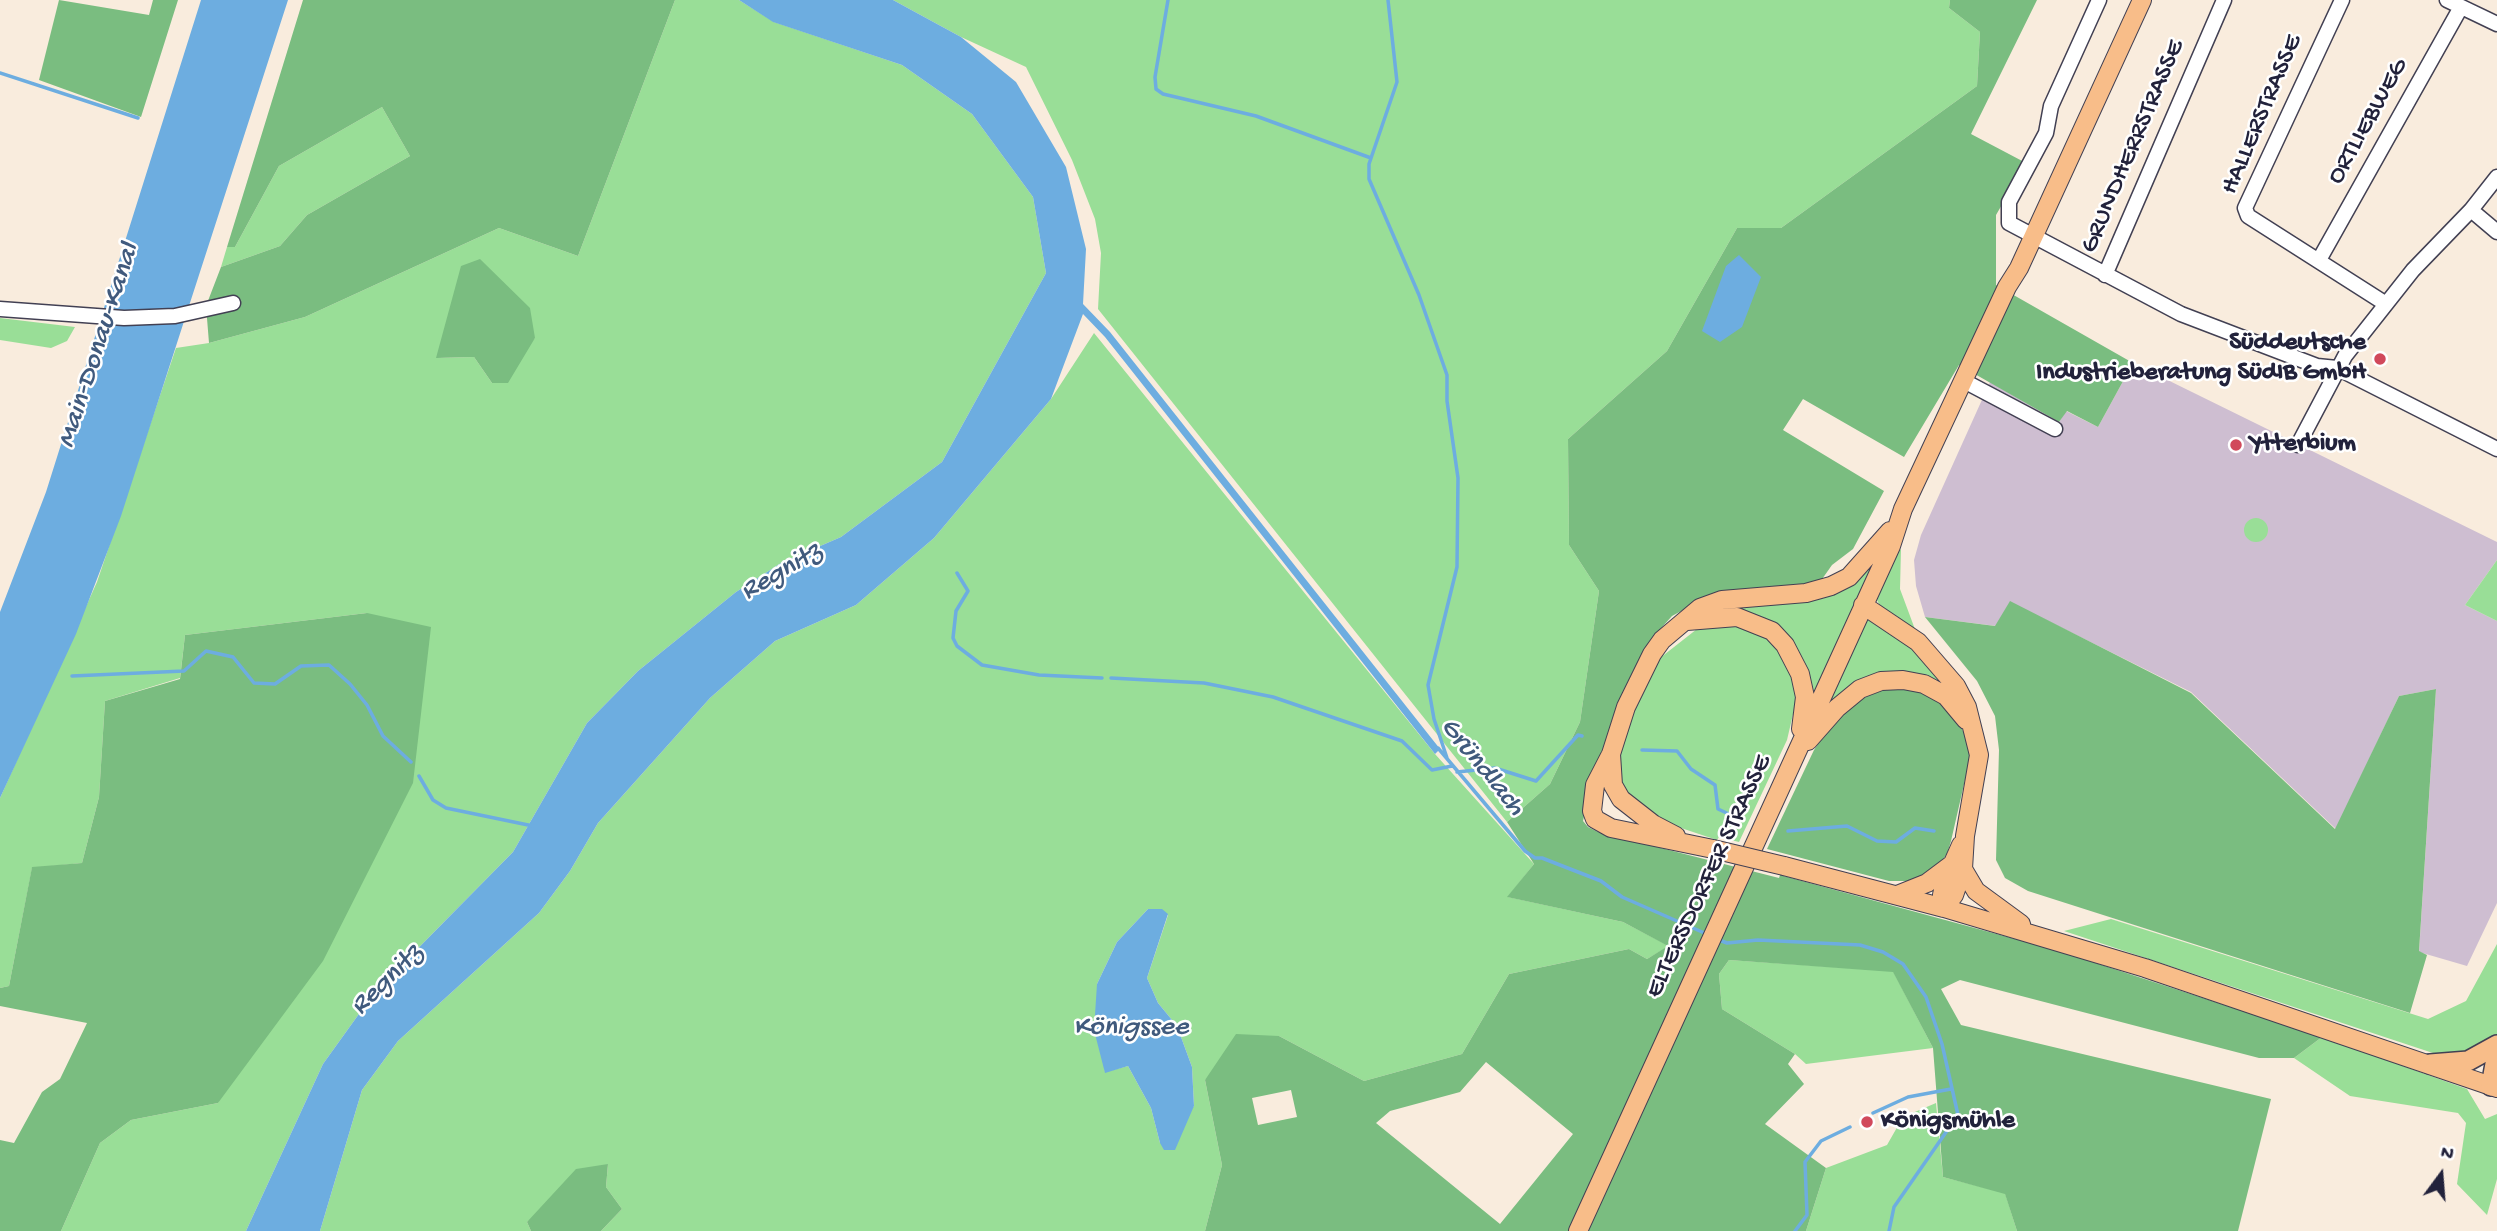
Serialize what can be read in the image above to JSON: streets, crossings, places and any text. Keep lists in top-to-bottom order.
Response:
{
  "streets": {
    "main road": ["ELTERSDORFER STRASSE"],
    "street": ["HALLERSTRASSE", "ORTLIEBWEG", "GRUNDHERRSTRASSE"]
  },
  "crossings": [
    ["HALLERSTRASSE", "ORTLIEBWEG"]
  ],
  "water": [
    "Main-Donau-Kanal",
    "Regnitz",
    "Gründlach",
    "Königssee"
  ],
  "places": ["Süddeutsche Industrieberatung SüdIB GmbH", "Ytterbium", "Königsmühle"],
  "north": "top"
}
